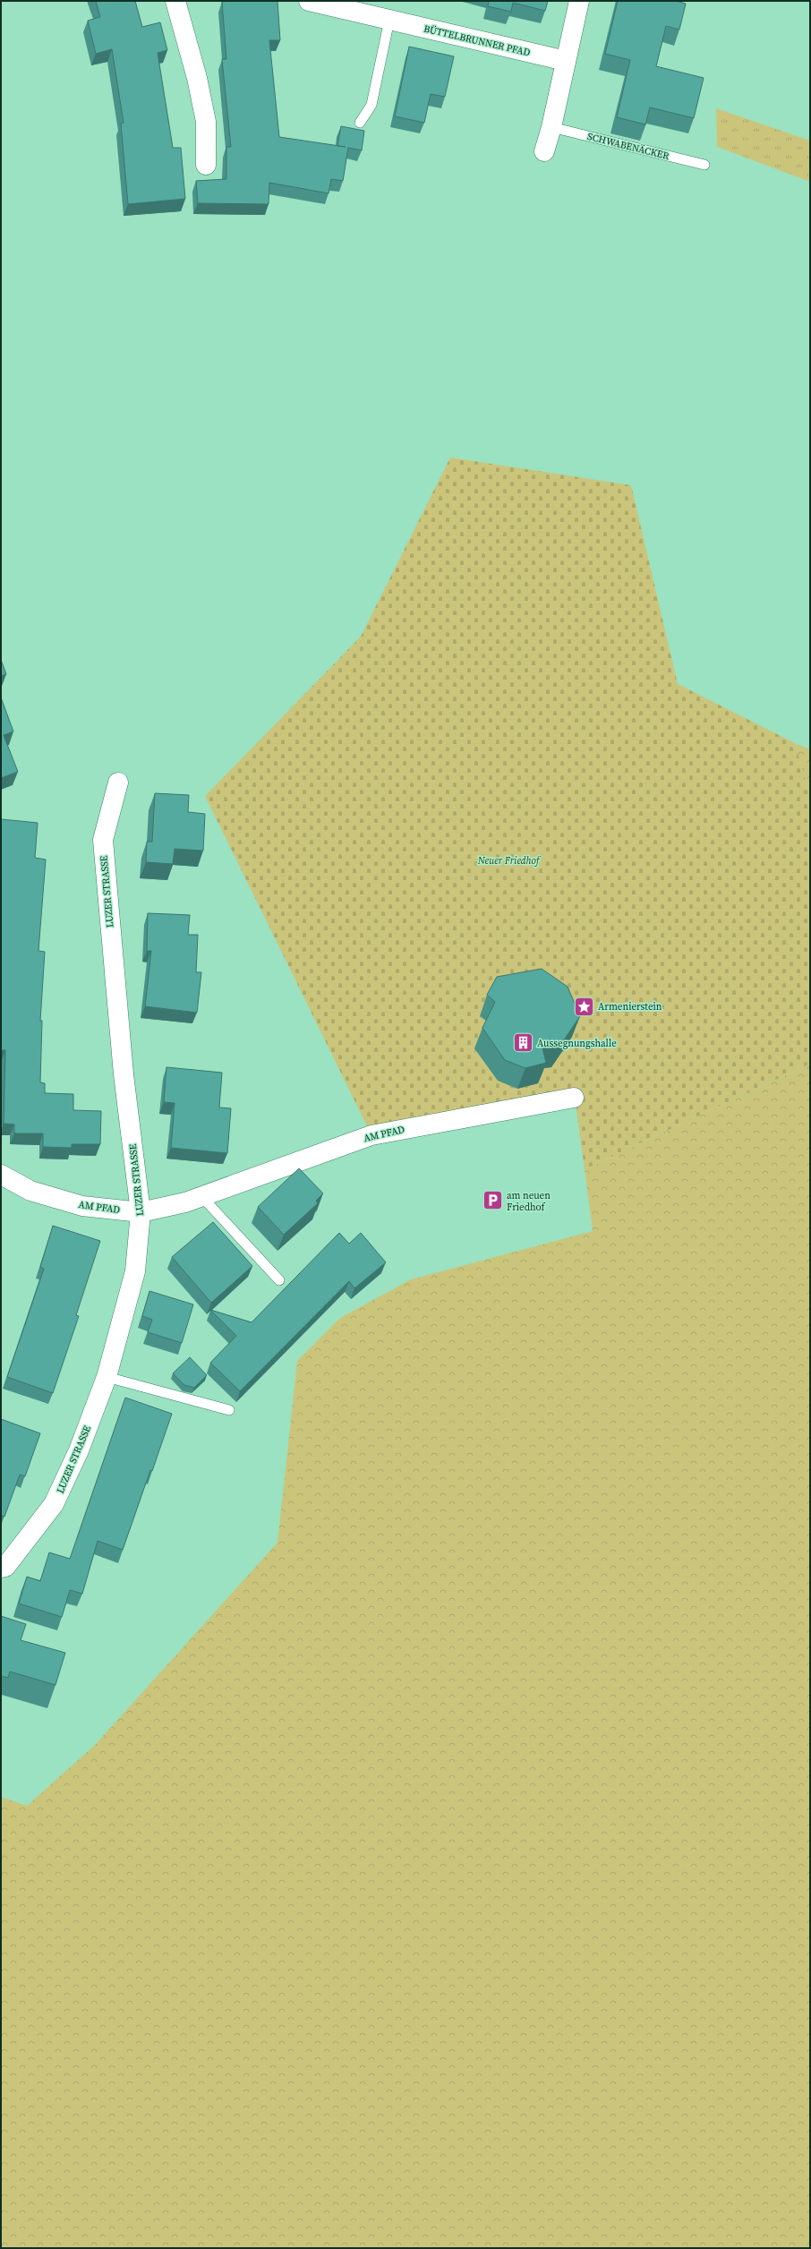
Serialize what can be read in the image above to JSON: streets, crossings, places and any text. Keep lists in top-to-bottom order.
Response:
{
  "streets": {
    "street": ["BÜTTELBRUNNER PFAD", "LUZER STRASSE", "AM PFAD"],
    "lane": ["SCHWABENÄCKER"]
  },
  "crossings": [
    ["LUZER STRASSE", "AM PFAD"]
  ],
  "parks": ["Neuer Friedhof"],
  "places": {
    "place": ["Armenierstein"],
    "building": ["Aussegnungshalle"],
    "parking": ["am neuen Friedhof"]
  }
}
